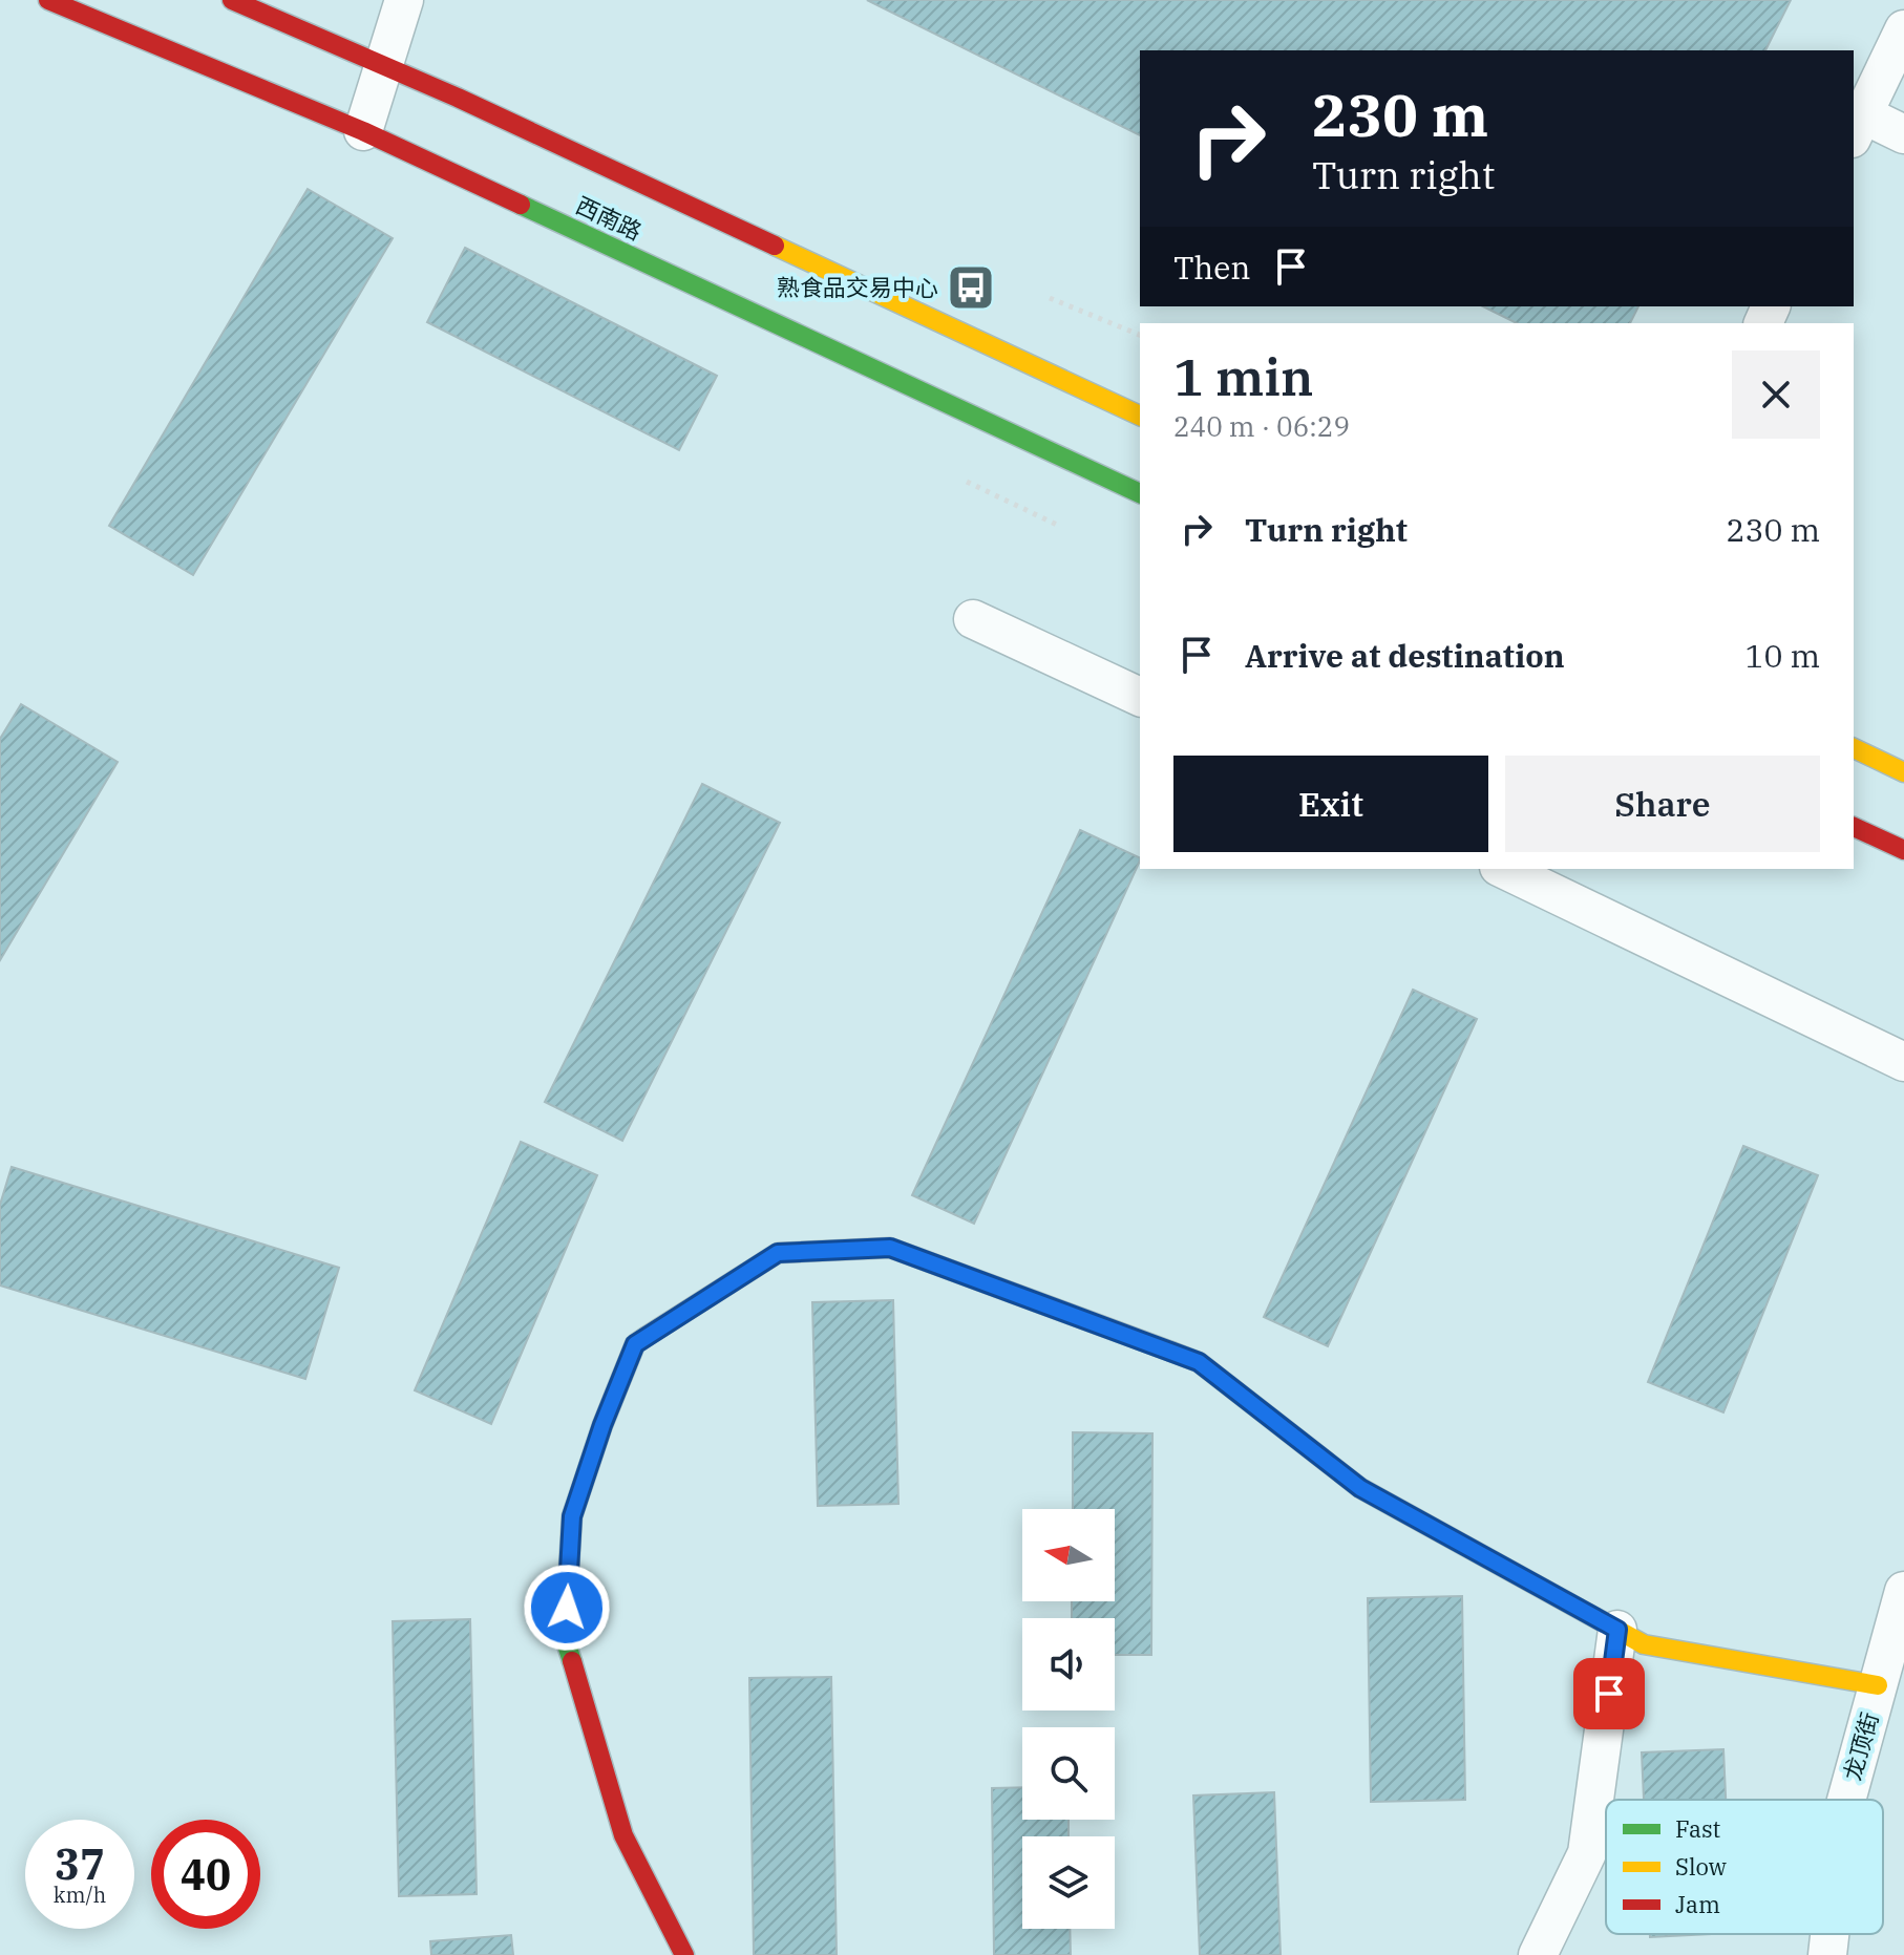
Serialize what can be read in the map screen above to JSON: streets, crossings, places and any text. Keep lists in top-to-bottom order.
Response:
{
  "streets": {
    "main road": ["西南路"],
    "street": ["龙顶街"]
  },
  "places": {
    "bus stop": ["熟食品交易中心"]
  },
  "legend": ["Fast", "Slow", "Jam"],
  "north": "left",
  "page": {
    "turn": ["230 m", "Turn right"],
    "then": "Then",
    "heading": ["1 min", "240 m · 06:29"],
    "list": [
      {
        "name": "Turn right",
        "value": "230 m"
      },
      {
        "name": "Arrive at destination",
        "value": "10 m"
      }
    ],
    "buttons": ["Exit", "Share"],
    "speed": "37 km/h",
    "limit": "40"
  }
}
